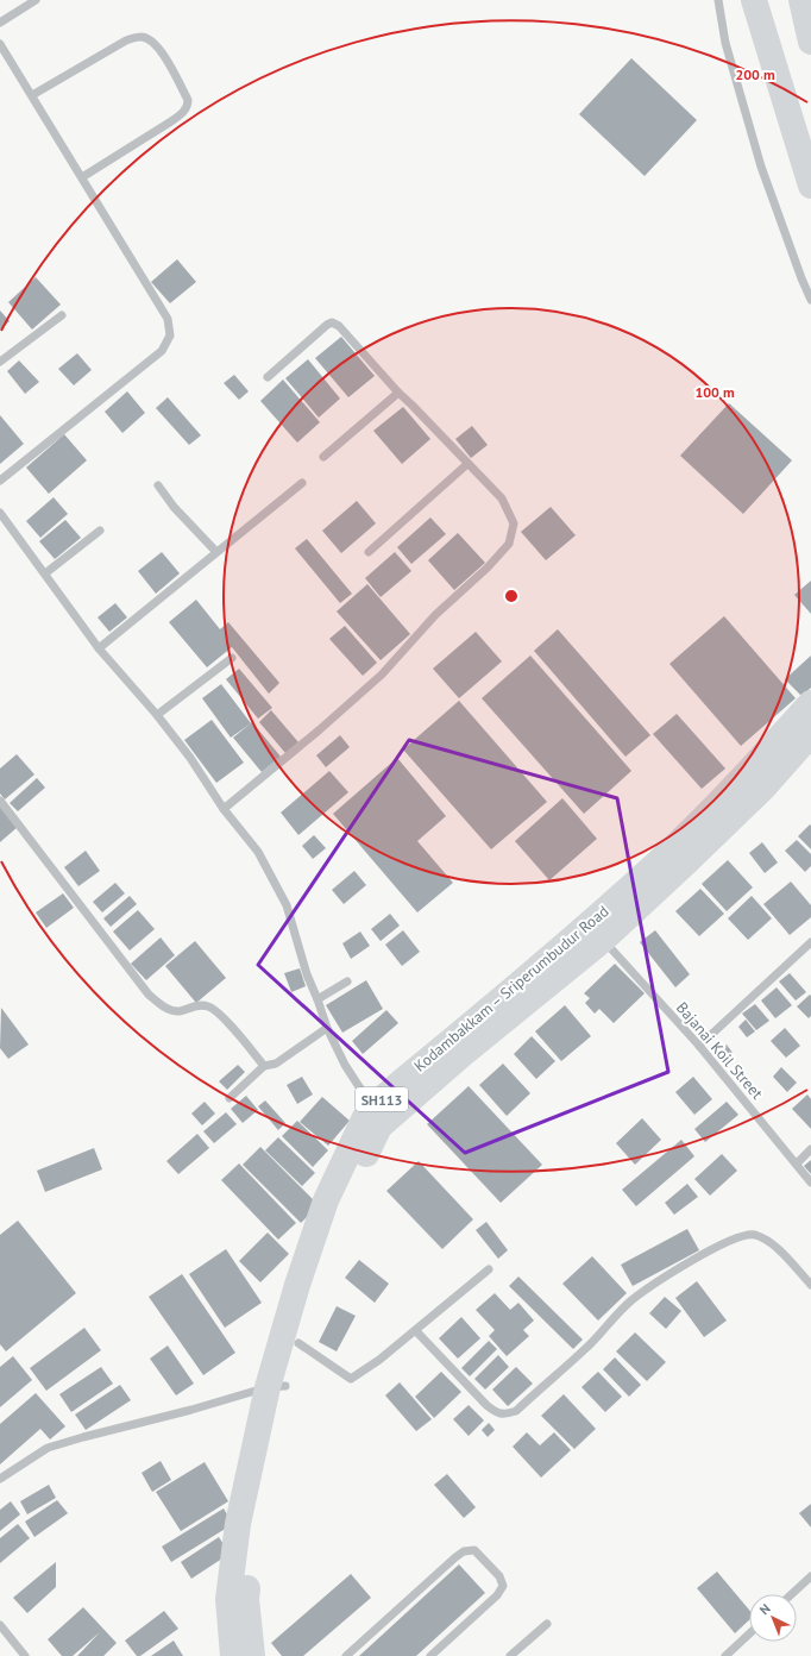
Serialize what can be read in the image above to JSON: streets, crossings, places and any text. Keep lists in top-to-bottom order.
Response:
{
  "streets": {
    "main road": ["Kodambakkam – Sriperumbudur Road", "SH113"],
    "street": ["Bajanai Koil Street"]
  },
  "crossings": [
    ["Kodambakkam – Sriperumbudur Road", "Bajanai Koil Street"]
  ],
  "north": "top left",
  "rings": ["200 m", "100 m"]
}
